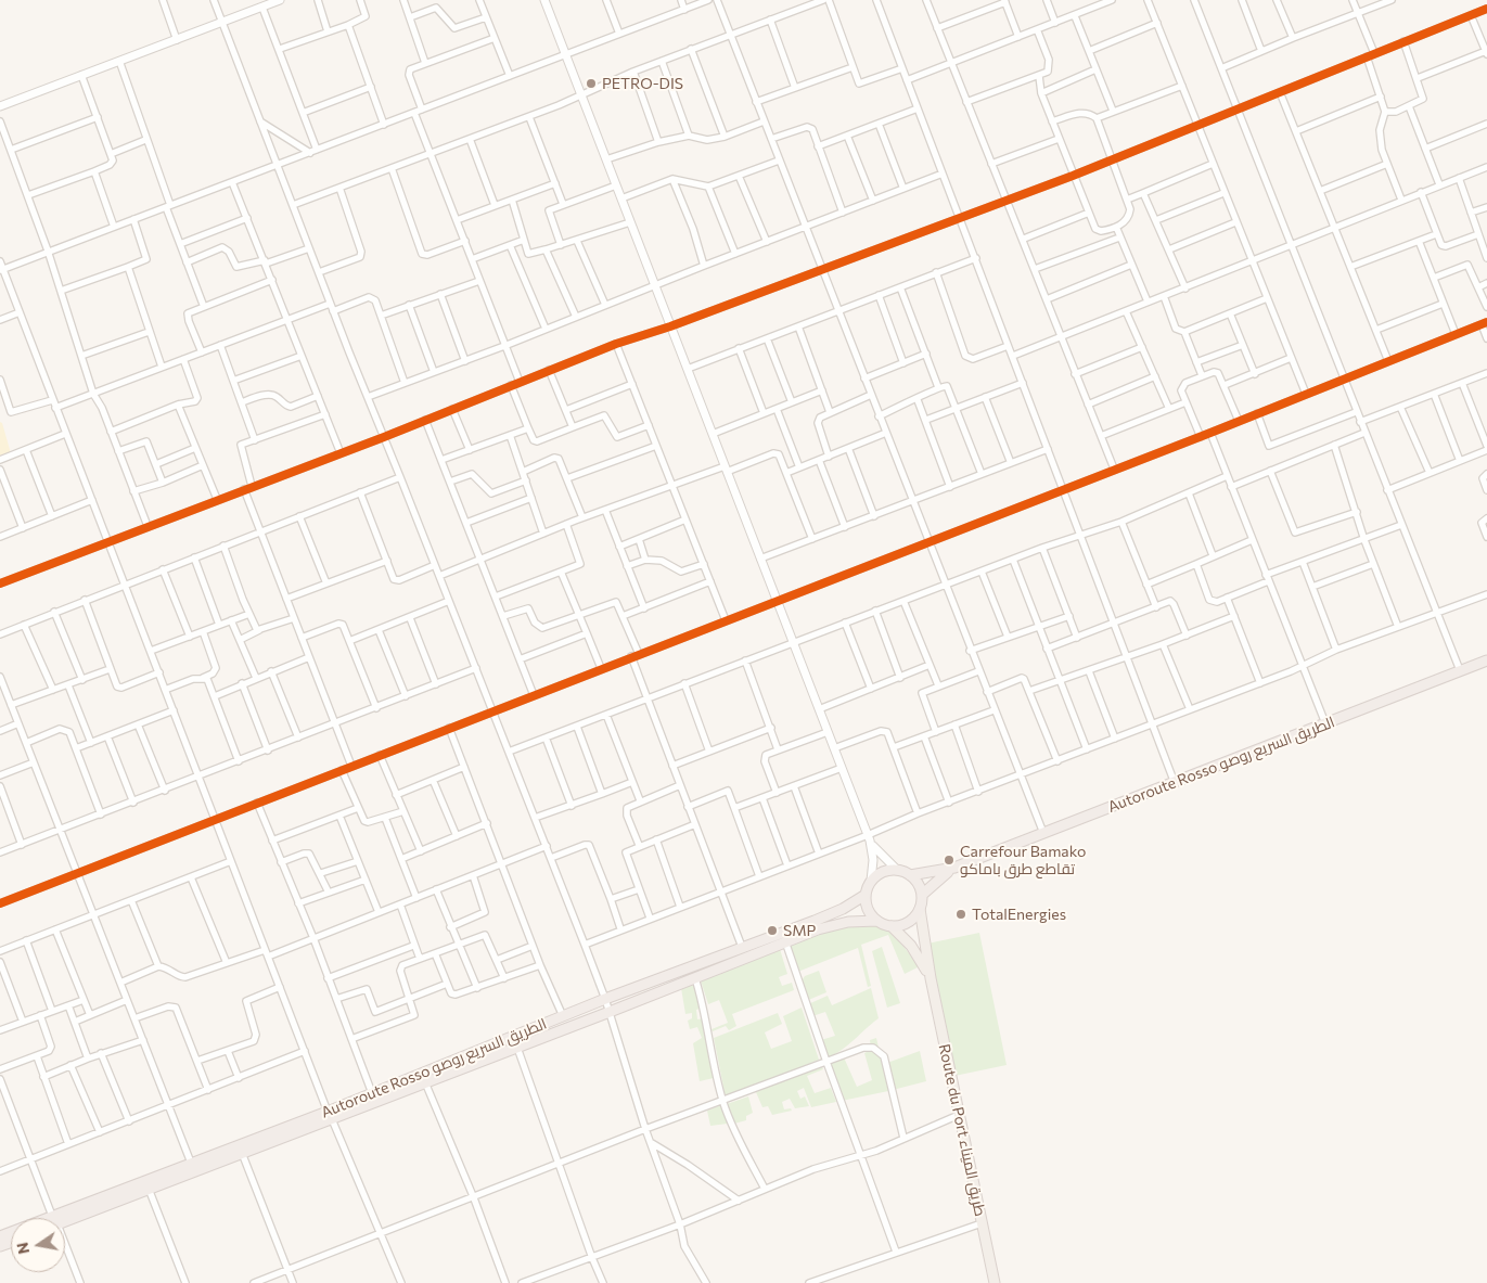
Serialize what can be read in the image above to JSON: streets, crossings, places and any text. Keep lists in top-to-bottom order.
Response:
{
  "streets": {
    "highway": ["Autoroute Rosso الطريق السريع روصو"],
    "main road": ["Route du Port طريق الميناء"]
  },
  "crossings": [
    ["Autoroute Rosso الطريق السريع روصو", "Route du Port طريق الميناء"]
  ],
  "places": [
    "PETRO-DIS",
    "Carrefour Bamako تقاطع طرق باماكو",
    "TotalEnergies",
    "SMP"
  ],
  "north": "left"
}
